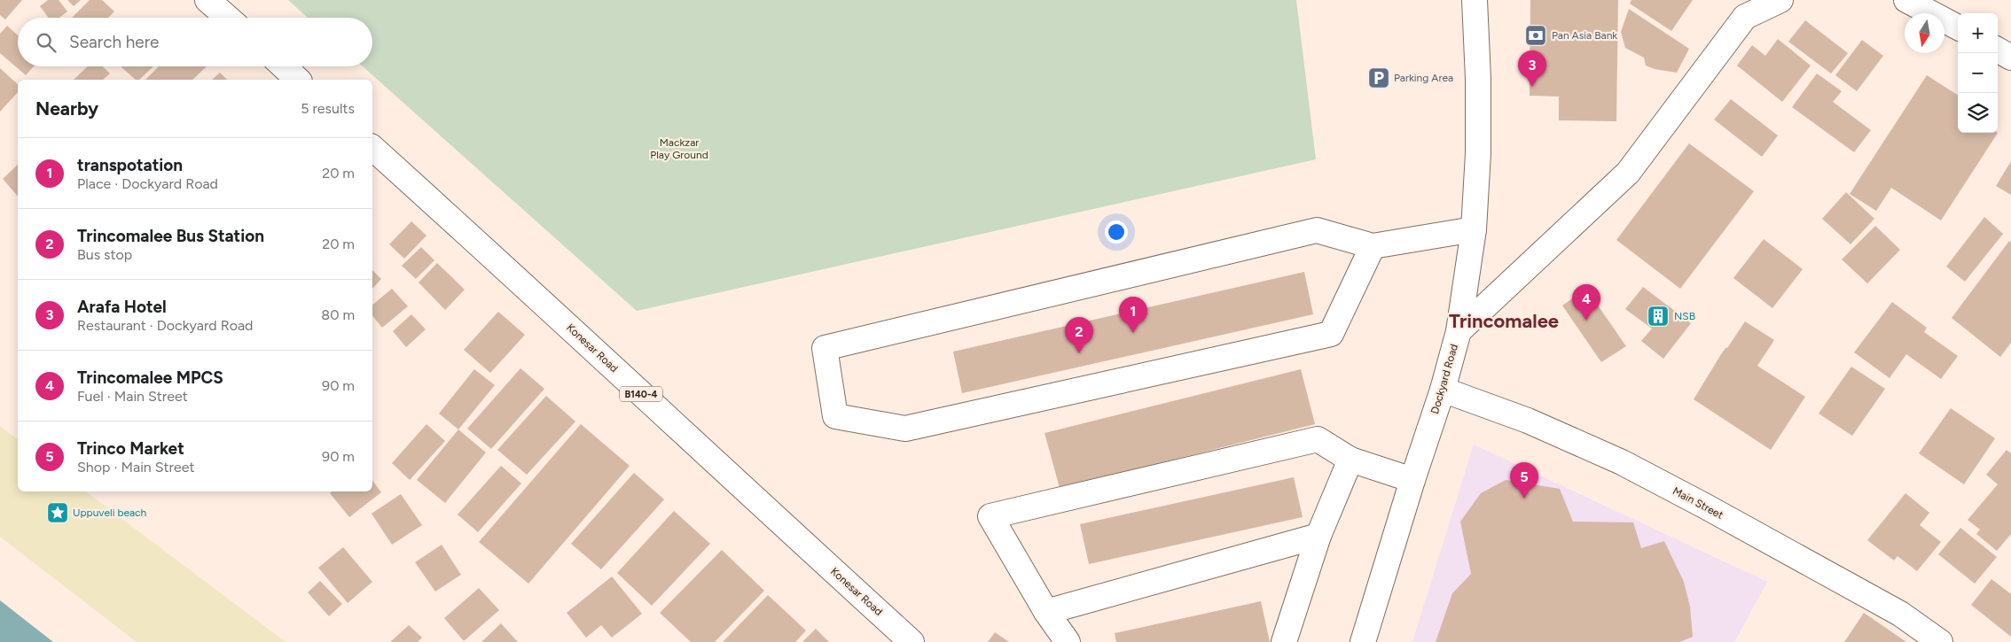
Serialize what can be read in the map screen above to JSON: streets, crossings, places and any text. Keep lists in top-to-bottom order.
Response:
{
  "streets": {
    "main road": [
      "Konesar Road",
      "Dockyard Road",
      "B140-4",
      "Main Street"
    ]
  },
  "crossings": [
    ["Dockyard Road", "Main Street"]
  ],
  "districts": ["Trincomalee"],
  "parks": ["Mackzar Play Ground"],
  "places": {
    "bank": ["Pan Asia Bank"],
    "parking": ["Parking Area"],
    "building": ["NSB"],
    "place": ["Uppuveli beach"]
  },
  "north": "bottom",
  "page": {
    "map_buttons": ["+", "−"],
    "search": "Search here",
    "pins": [
      "3",
      "4",
      "1",
      "2",
      "5"
    ],
    "heading": ["Nearby", "5 results"],
    "list": [
      {
        "mark": "1",
        "name": "transpotation",
        "note": "Place · Dockyard Road",
        "value": "20 m"
      },
      {
        "mark": "2",
        "name": "Trincomalee Bus Station",
        "note": "Bus stop",
        "value": "20 m"
      },
      {
        "mark": "3",
        "name": "Arafa Hotel",
        "note": "Restaurant · Dockyard Road",
        "value": "80 m"
      },
      {
        "mark": "4",
        "name": "Trincomalee MPCS",
        "note": "Fuel · Main Street",
        "value": "90 m"
      },
      {
        "mark": "5",
        "name": "Trinco Market",
        "note": "Shop · Main Street",
        "value": "90 m"
      }
    ]
  }
}
